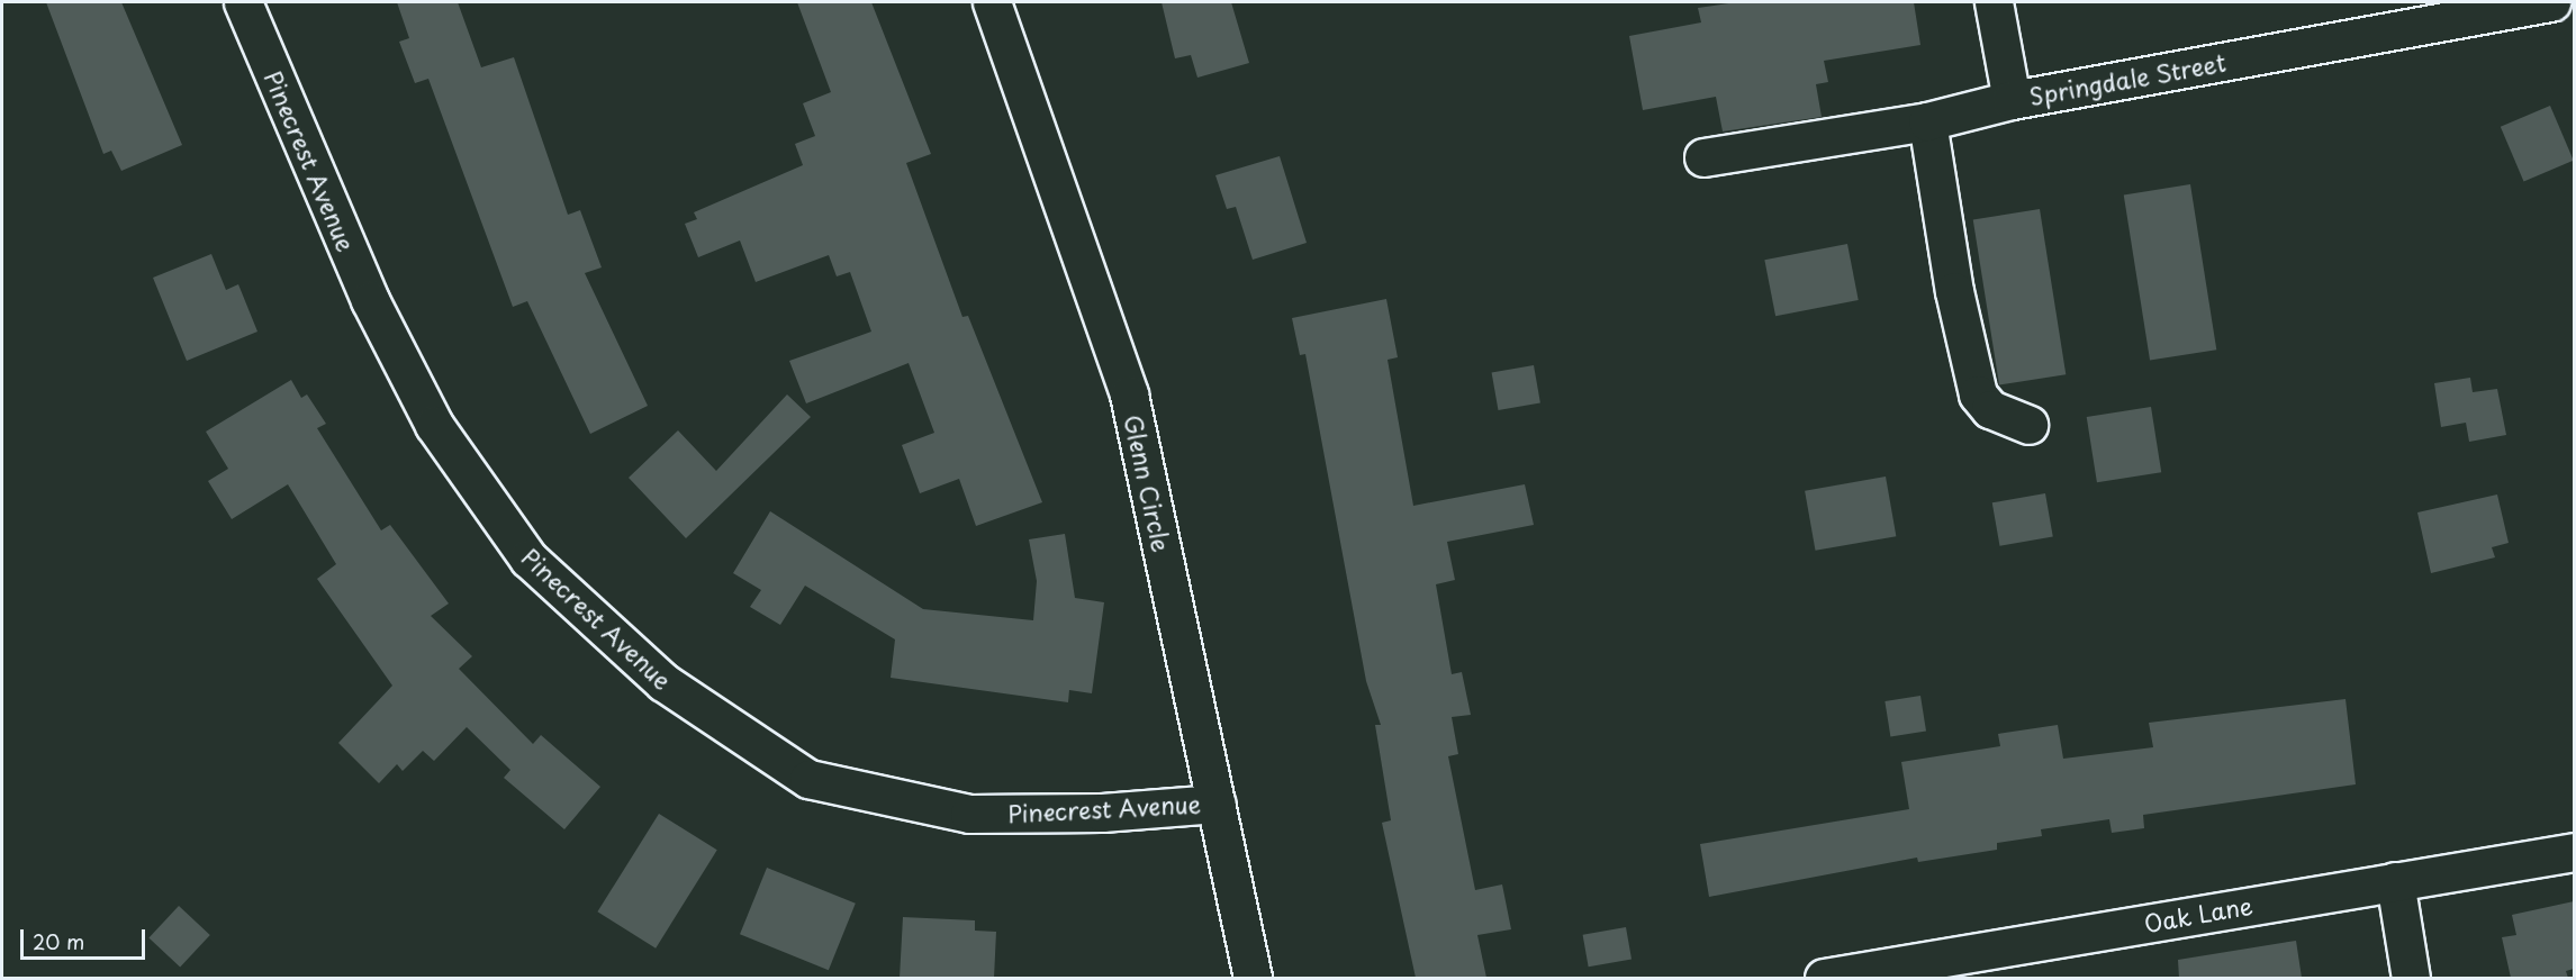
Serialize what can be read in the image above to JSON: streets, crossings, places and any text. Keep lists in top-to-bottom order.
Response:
{
  "streets": {
    "street": [
      "Springdale Street",
      "Pinecrest Avenue",
      "Glenn Circle",
      "Oak Lane"
    ]
  },
  "crossings": [
    ["Pinecrest Avenue", "Glenn Circle"]
  ],
  "scale_bar": "20 m"
}
